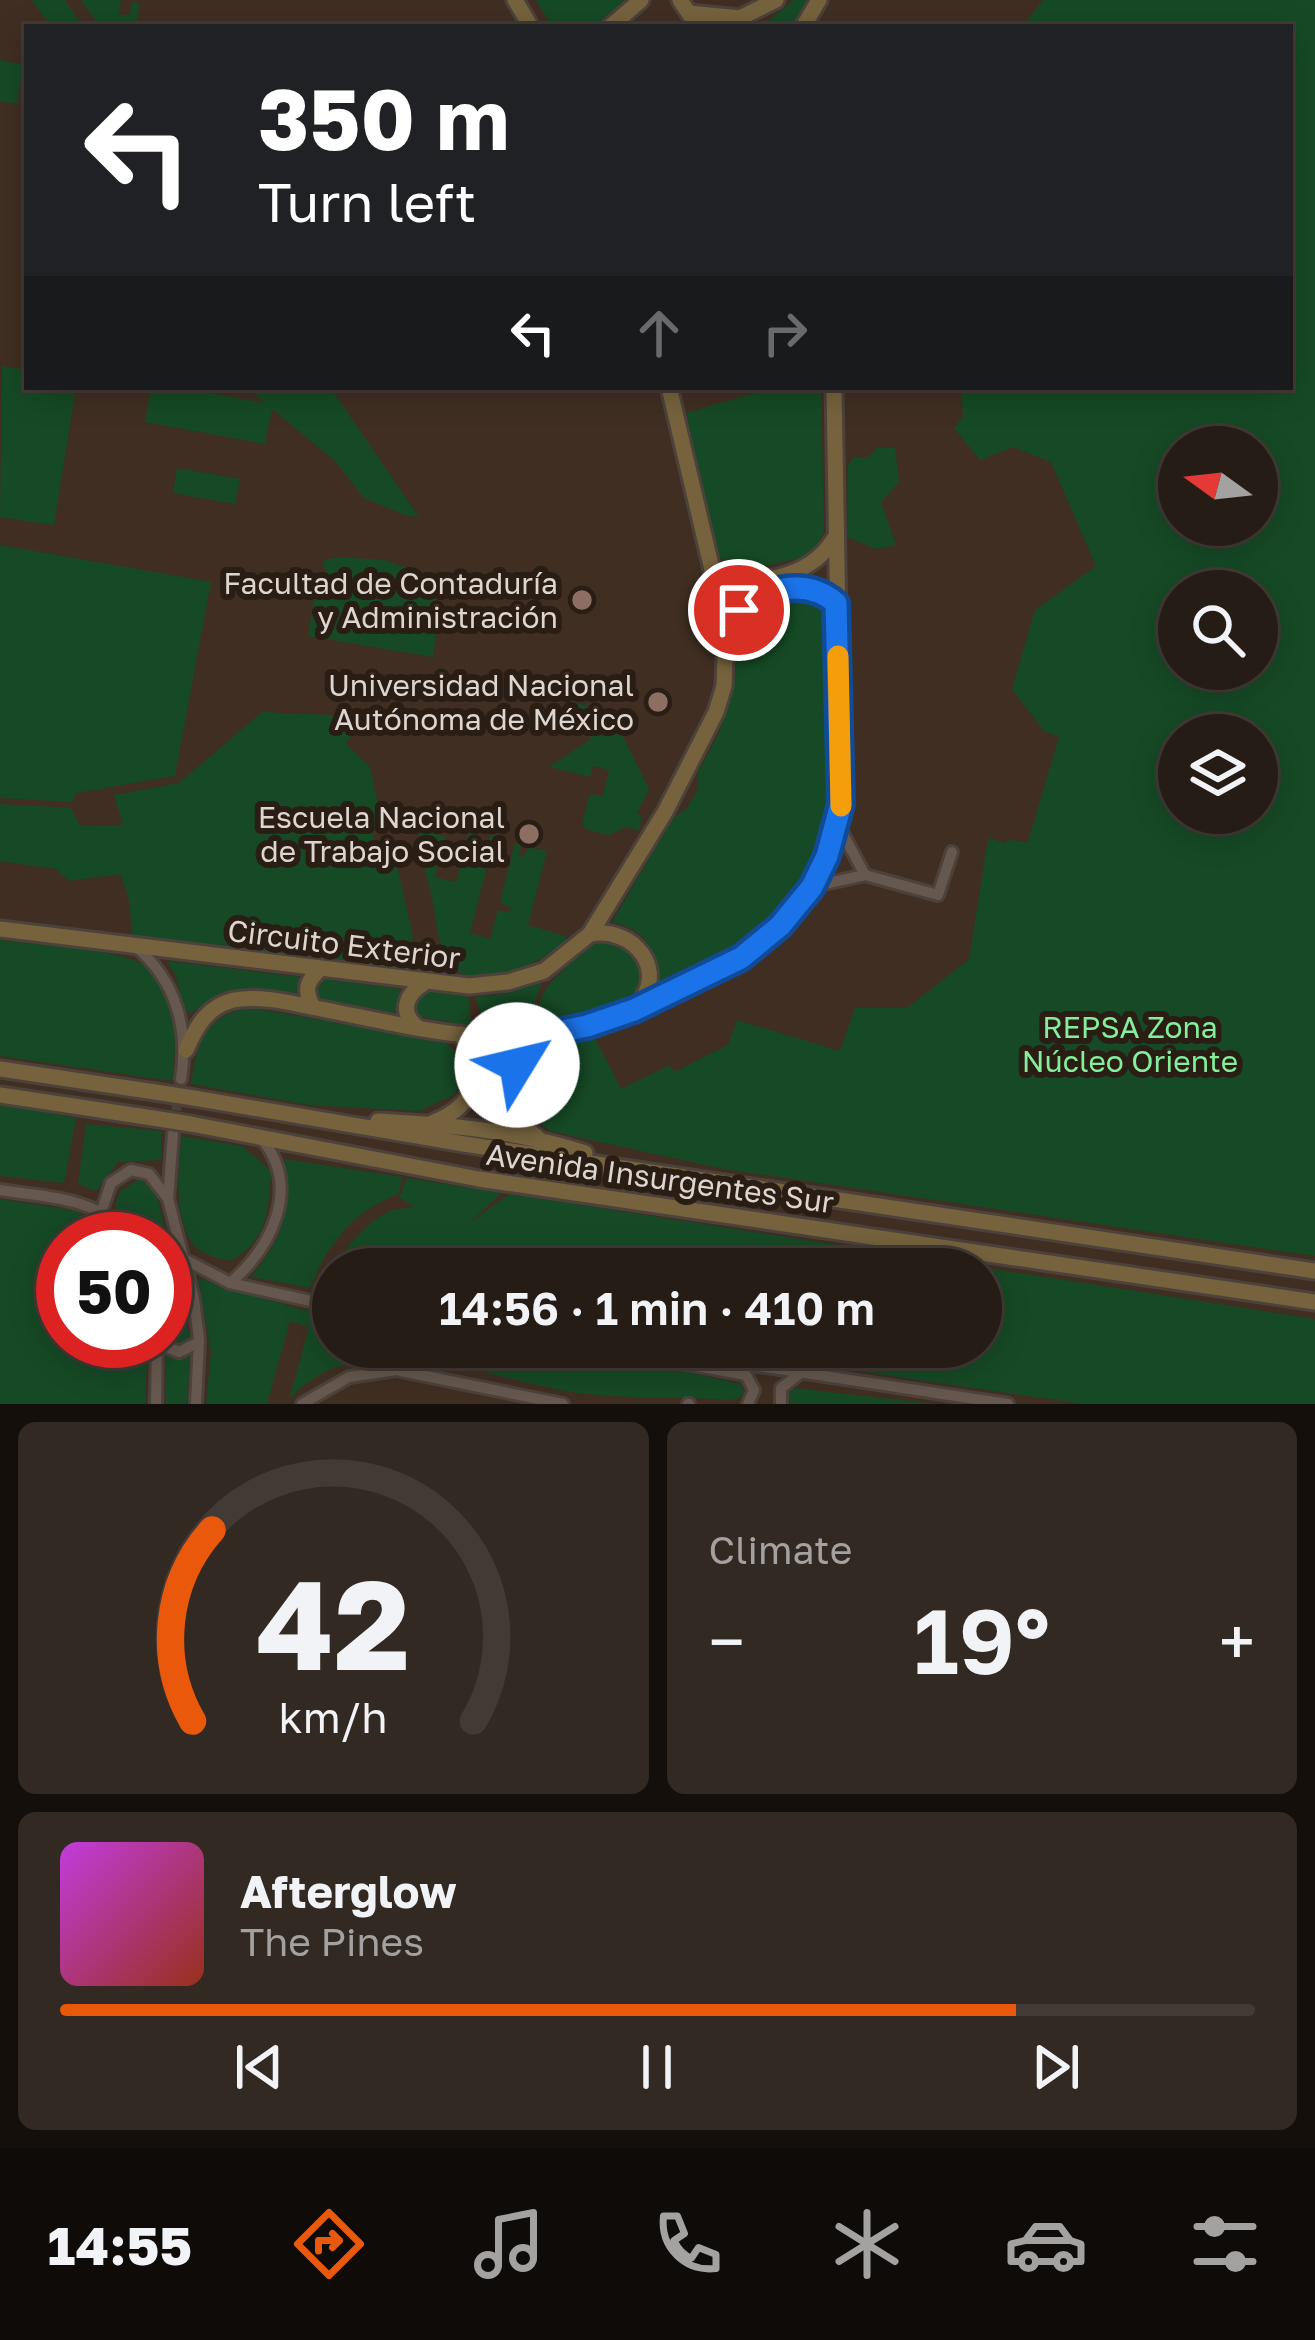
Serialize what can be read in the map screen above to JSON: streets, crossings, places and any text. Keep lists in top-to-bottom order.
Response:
{
  "streets": {
    "main road": ["Circuito Exterior", "Avenida Insurgentes Sur"]
  },
  "parks": ["REPSA Zona Núcleo Oriente"],
  "places": ["Facultad de Contaduría y Administración", "Universidad Nacional Autónoma de México", "Escuela Nacional de Trabajo Social"],
  "north": "left",
  "page": {
    "turn": ["350 m", "Turn left"],
    "limit": "50",
    "trip": "14:56 · 1 min · 410 m",
    "tile": "Climate",
    "heat": ["−", "19°", "+"],
    "song": ["Afterglow", "The Pines"],
    "tabs": "14:55",
    "gauge": ["42", "km/h"]
  }
}
